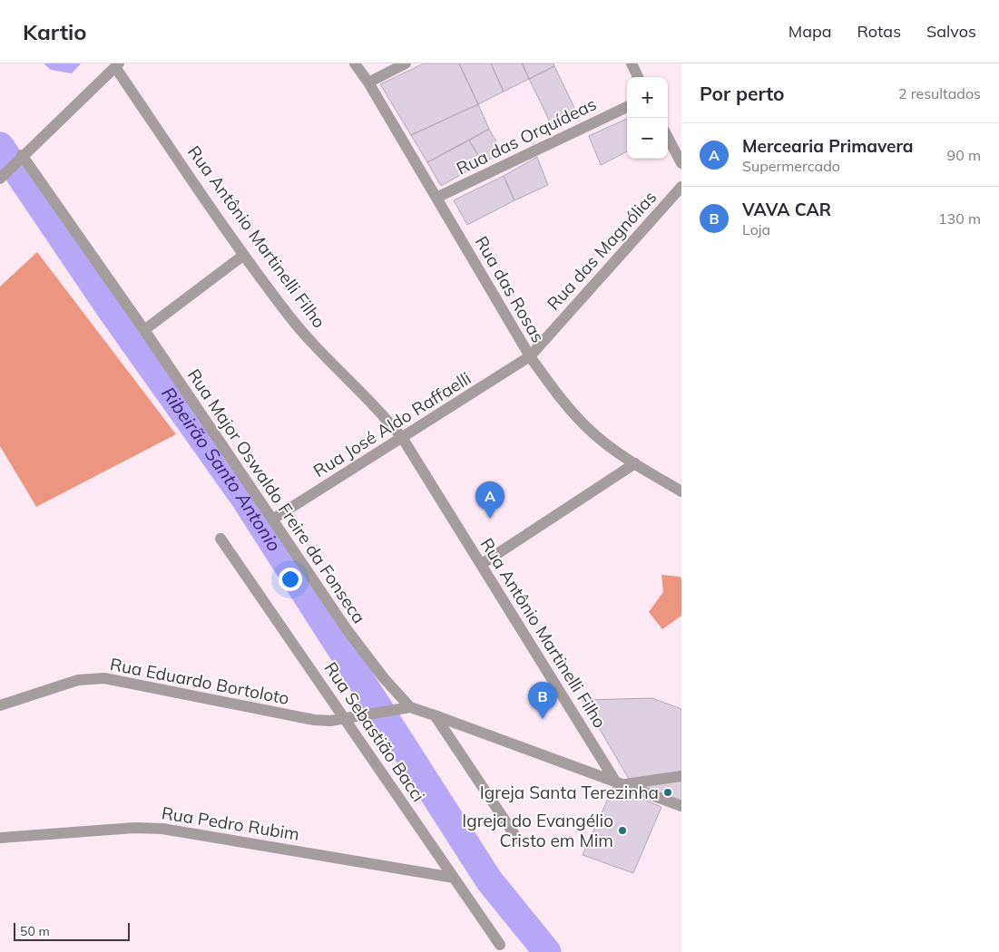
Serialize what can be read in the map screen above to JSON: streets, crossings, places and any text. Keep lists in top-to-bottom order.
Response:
{
  "streets": {
    "street": [
      "Rua das Orquídeas",
      "Rua Antônio Martinelli Filho",
      "Rua das Magnólias",
      "Rua das Rosas",
      "Rua José Aldo Raffaelli",
      "Rua Major Oswaldo Freire da Fonseca",
      "Rua Eduardo Bortoloto",
      "Rua Sebastião Bacci",
      "Rua Pedro Rubim"
    ]
  },
  "crossings": [
    ["Rua das Orquídeas", "Rua das Rosas"],
    ["Rua Antônio Martinelli Filho", "Rua José Aldo Raffaelli"],
    ["Rua das Magnólias", "Rua das Rosas"],
    ["Rua das Magnólias", "Rua José Aldo Raffaelli"],
    ["Rua das Rosas", "Rua José Aldo Raffaelli"],
    ["Rua José Aldo Raffaelli", "Rua Major Oswaldo Freire da Fonseca"],
    ["Rua Major Oswaldo Freire da Fonseca", "Rua Eduardo Bortoloto"],
    ["Rua Eduardo Bortoloto", "Rua Sebastião Bacci"],
    ["Rua Sebastião Bacci", "Rua Pedro Rubim"]
  ],
  "water": ["Ribeirão Santo Antonio"],
  "places": ["Igreja Santa Terezinha", "Igreja do Evangélio Cristo em Mim"],
  "scale_bar": "50 m",
  "page": {
    "header": "Kartio",
    "nav": ["Mapa", "Rotas", "Salvos"],
    "heading": ["Por perto", "2 resultados"],
    "map_buttons": ["+", "−"],
    "list": [
      {
        "mark": "A",
        "name": "Mercearia Primavera",
        "note": "Supermercado",
        "value": "90 m"
      },
      {
        "mark": "B",
        "name": "VAVA CAR",
        "note": "Loja",
        "value": "130 m"
      }
    ],
    "pins": ["A", "B"],
    "scale": "50 m"
  }
}
